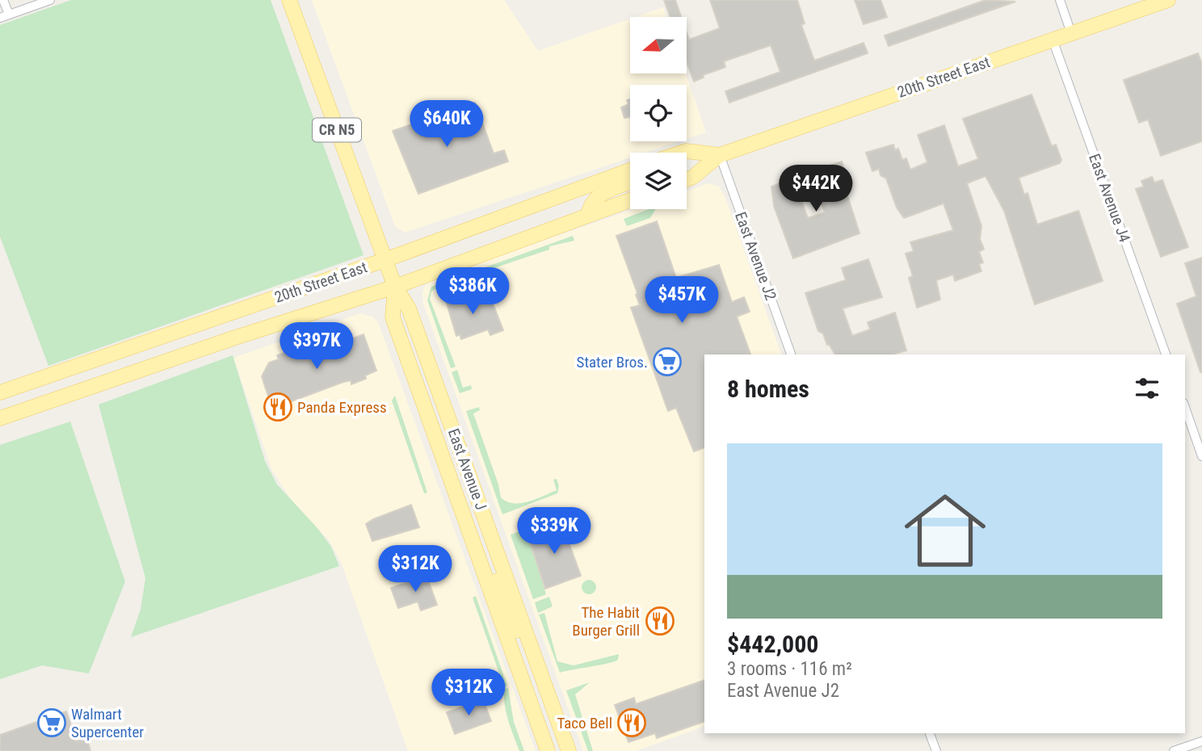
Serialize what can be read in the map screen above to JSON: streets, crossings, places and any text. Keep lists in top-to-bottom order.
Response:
{
  "streets": {
    "main road": ["20th Street East", "CR N5", "East Avenue J"],
    "street": ["East Avenue J4", "East Avenue J2"]
  },
  "crossings": [
    ["20th Street East", "East Avenue J4"],
    ["20th Street East", "East Avenue J2"],
    ["20th Street East", "East Avenue J"]
  ],
  "places": {
    "supermarket": ["Stater Bros.", "Walmart Supercenter"],
    "restaurant": ["Panda Express", "The Habit Burger Grill", "Taco Bell"]
  },
  "north": "left",
  "page": {
    "price": [
      "$640K",
      "$442K",
      "$386K",
      "$457K",
      "$397K",
      "$339K",
      "$312K",
      "$312K"
    ],
    "heading": "8 homes",
    "list": [
      {
        "name": "$442,000",
        "note": "3 rooms · 116 m² · East Avenue J2"
      }
    ]
  }
}
